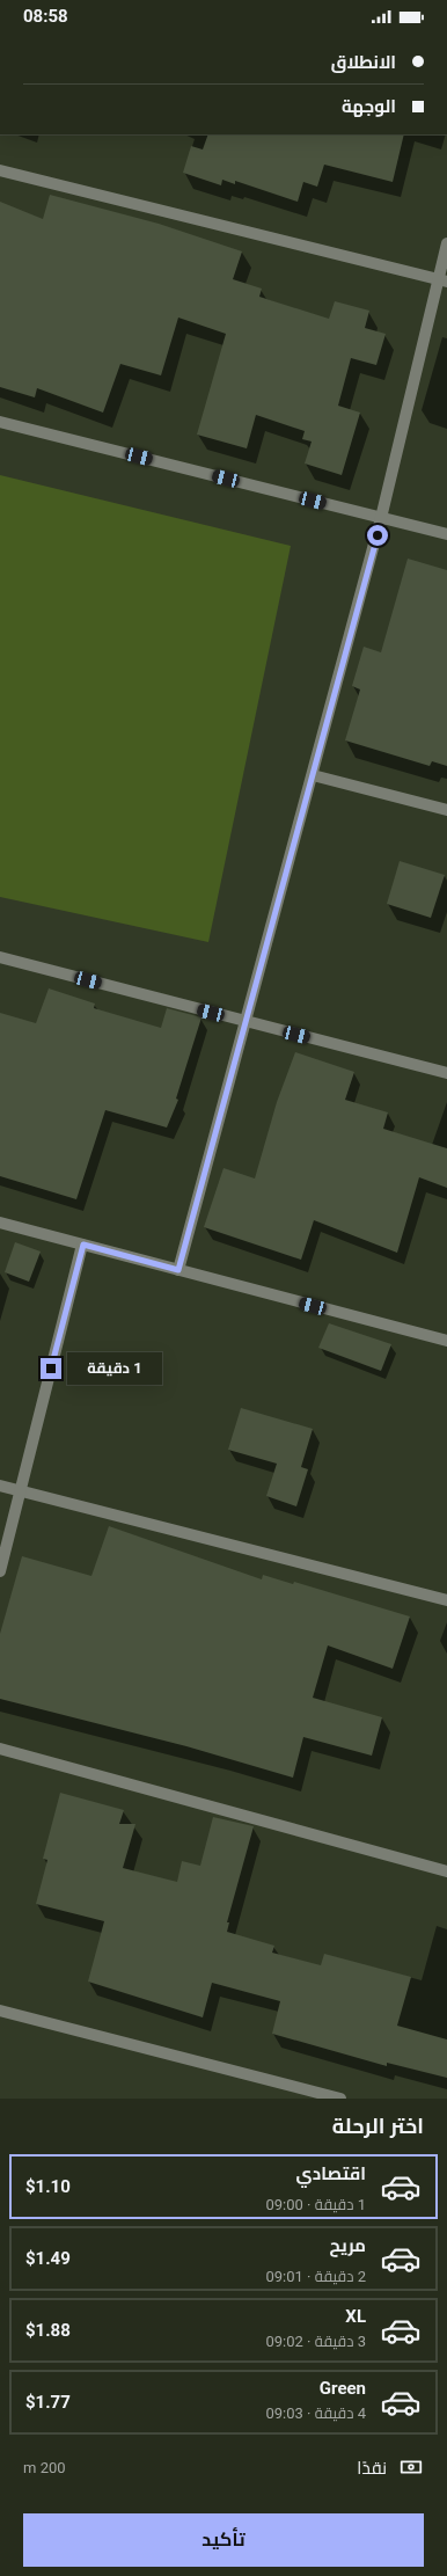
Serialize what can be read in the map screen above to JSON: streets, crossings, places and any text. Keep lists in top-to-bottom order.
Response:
{
  "page": {
    "status": "08:58",
    "banner": ["الانطلاق", "الوجهة"],
    "bubble": "1 دقيقة",
    "heading": "اختر الرحلة",
    "list": [
      {
        "name": "اقتصادي",
        "note": "1 دقيقة · 09:00",
        "value": "$1.10"
      },
      {
        "name": "مريح",
        "note": "2 دقيقة · 09:01",
        "value": "$1.49"
      },
      {
        "name": "XL",
        "note": "3 دقيقة · 09:02",
        "value": "$1.88"
      },
      {
        "name": "Green",
        "note": "4 دقيقة · 09:03",
        "value": "$1.77"
      }
    ],
    "pay": ["نقدًا", "200 m"],
    "buttons": "تأكيد"
  }
}
